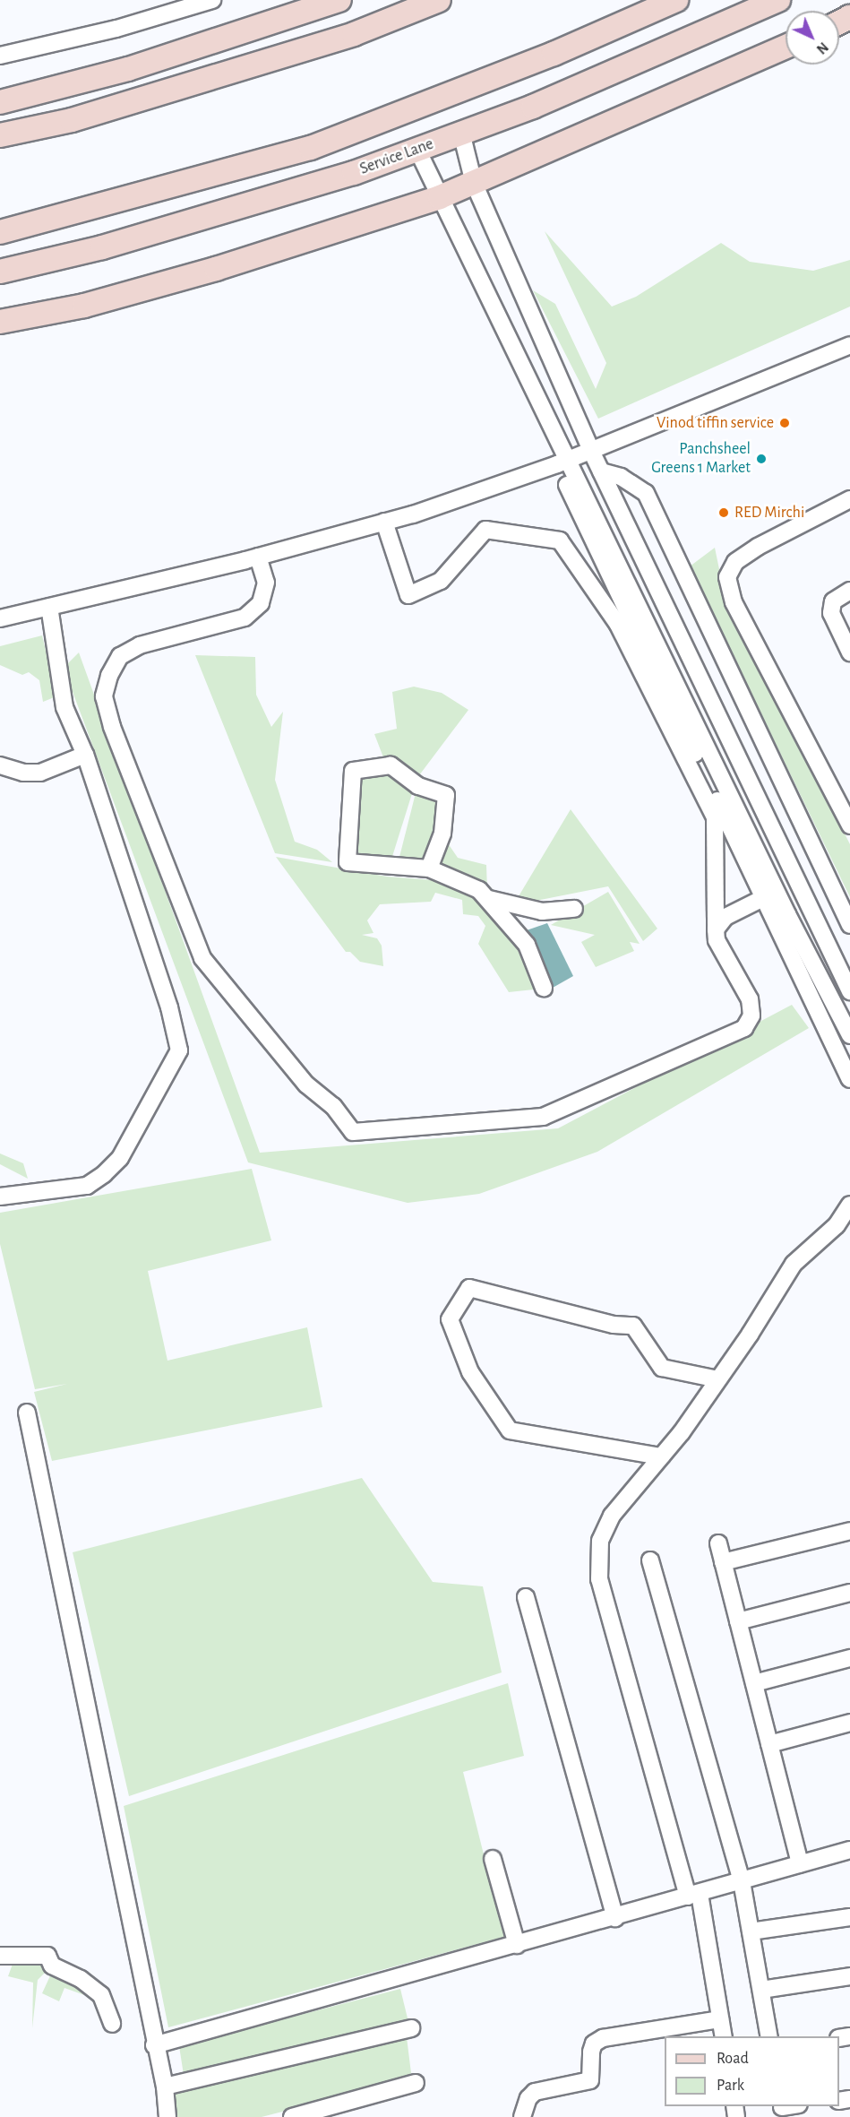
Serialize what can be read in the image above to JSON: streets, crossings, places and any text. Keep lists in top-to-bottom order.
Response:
{
  "streets": {
    "street": ["Service Lane"]
  },
  "places": ["Vinod tiffin service", "Panchsheel Greens 1 Market", "RED Mirchi"],
  "legend": ["Road", "Park"],
  "north": "bottom right"
}
